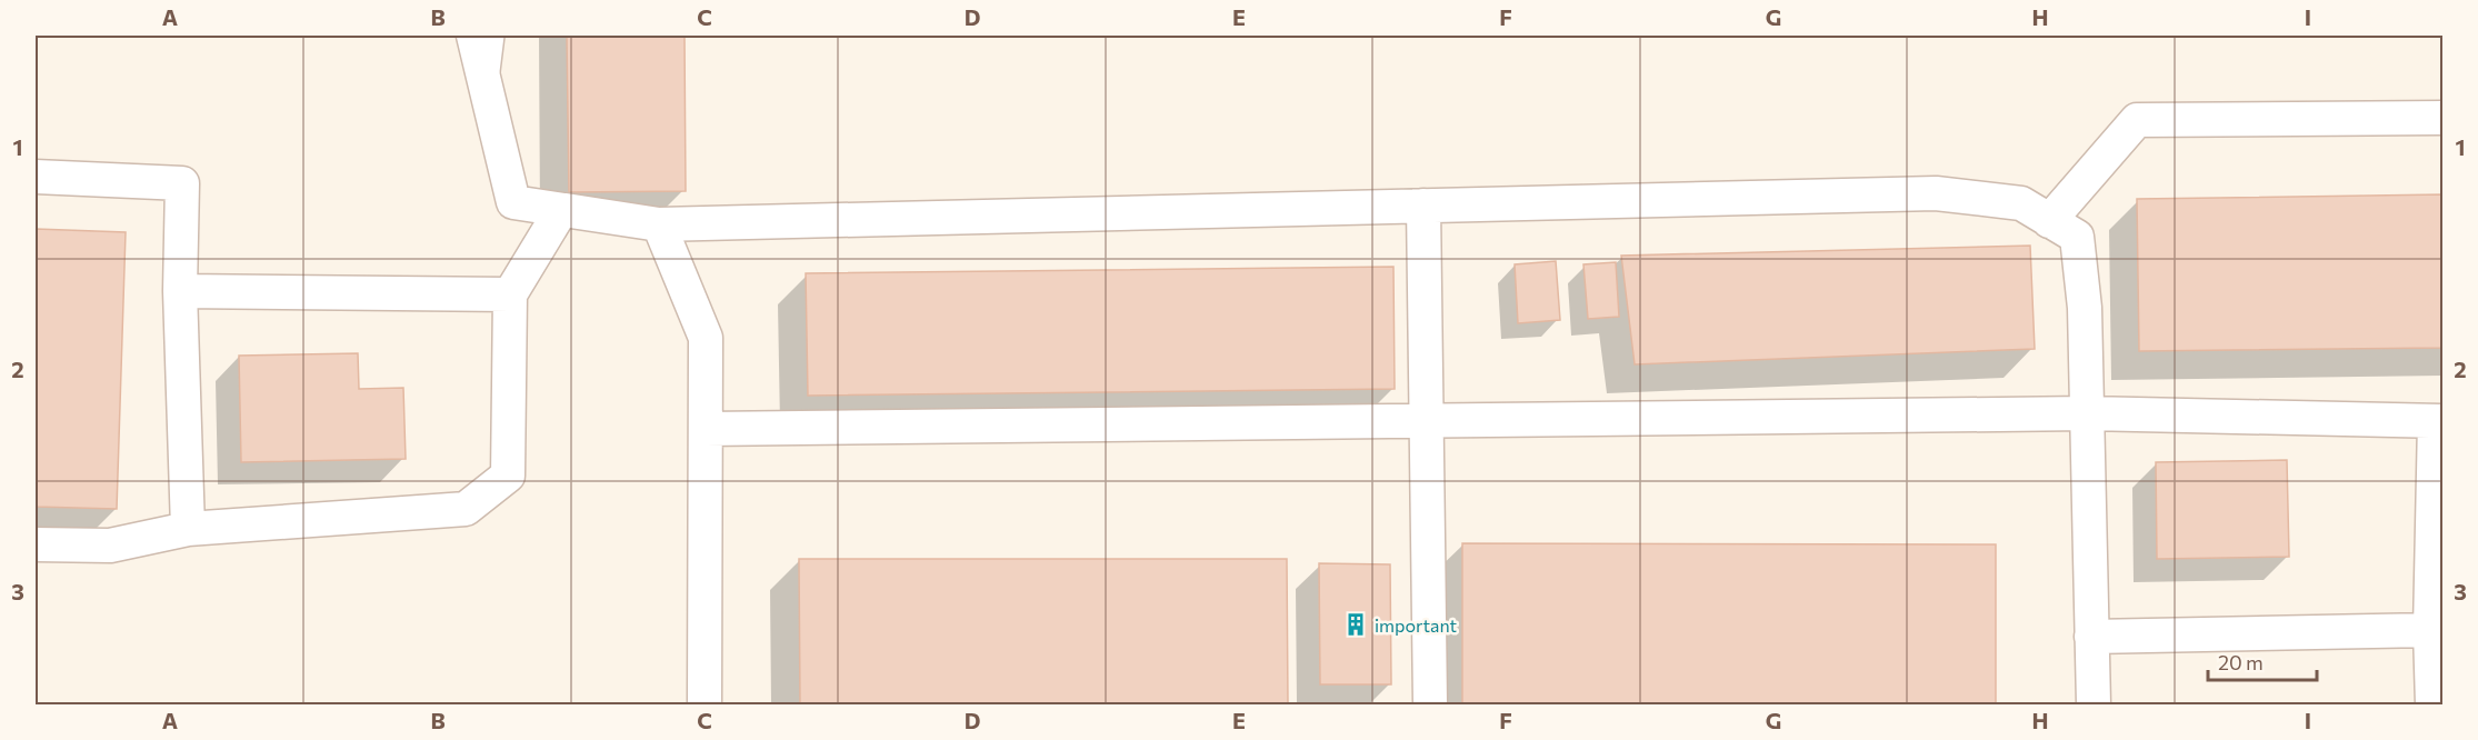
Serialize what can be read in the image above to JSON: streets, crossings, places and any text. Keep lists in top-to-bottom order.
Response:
{
  "places": {
    "building": ["important"]
  },
  "scale_bar": "20 m",
  "grid": {
    "columns": [
      "A",
      "B",
      "C",
      "D",
      "E",
      "F",
      "G",
      "H",
      "I"
    ],
    "rows": ["1", "2", "3"]
  }
}
